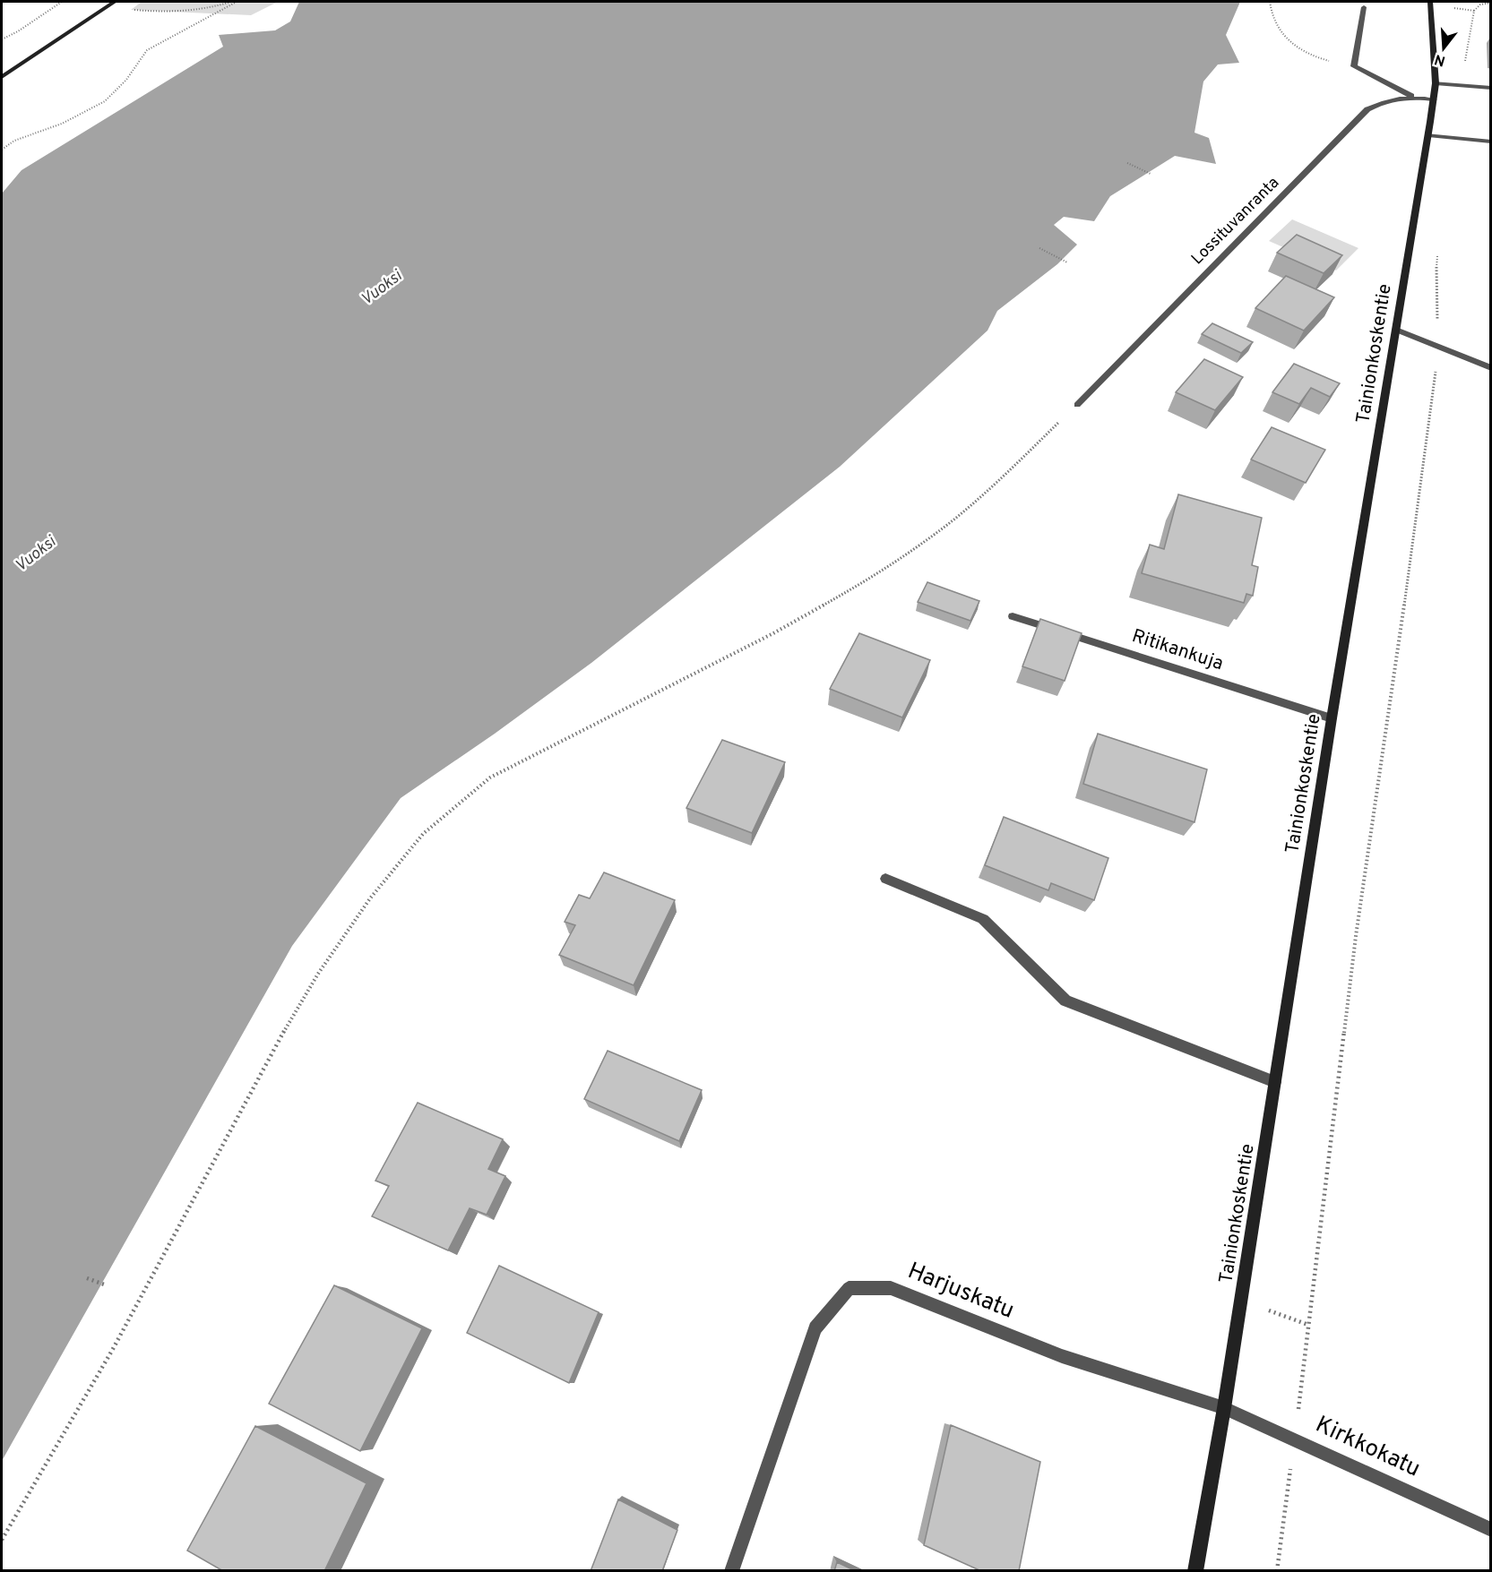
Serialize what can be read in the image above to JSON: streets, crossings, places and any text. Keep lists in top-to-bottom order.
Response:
{
  "streets": {
    "street": [
      "Lossituvanranta",
      "Tainionkoskentie",
      "Ritikankuja",
      "Harjuskatu",
      "Kirkkokatu"
    ]
  },
  "crossings": [
    ["Lossituvanranta", "Tainionkoskentie"],
    ["Tainionkoskentie", "Ritikankuja"],
    ["Tainionkoskentie", "Harjuskatu"],
    ["Tainionkoskentie", "Kirkkokatu"],
    ["Harjuskatu", "Kirkkokatu"]
  ],
  "water": ["Vuoksi"],
  "north": "bottom"
}
